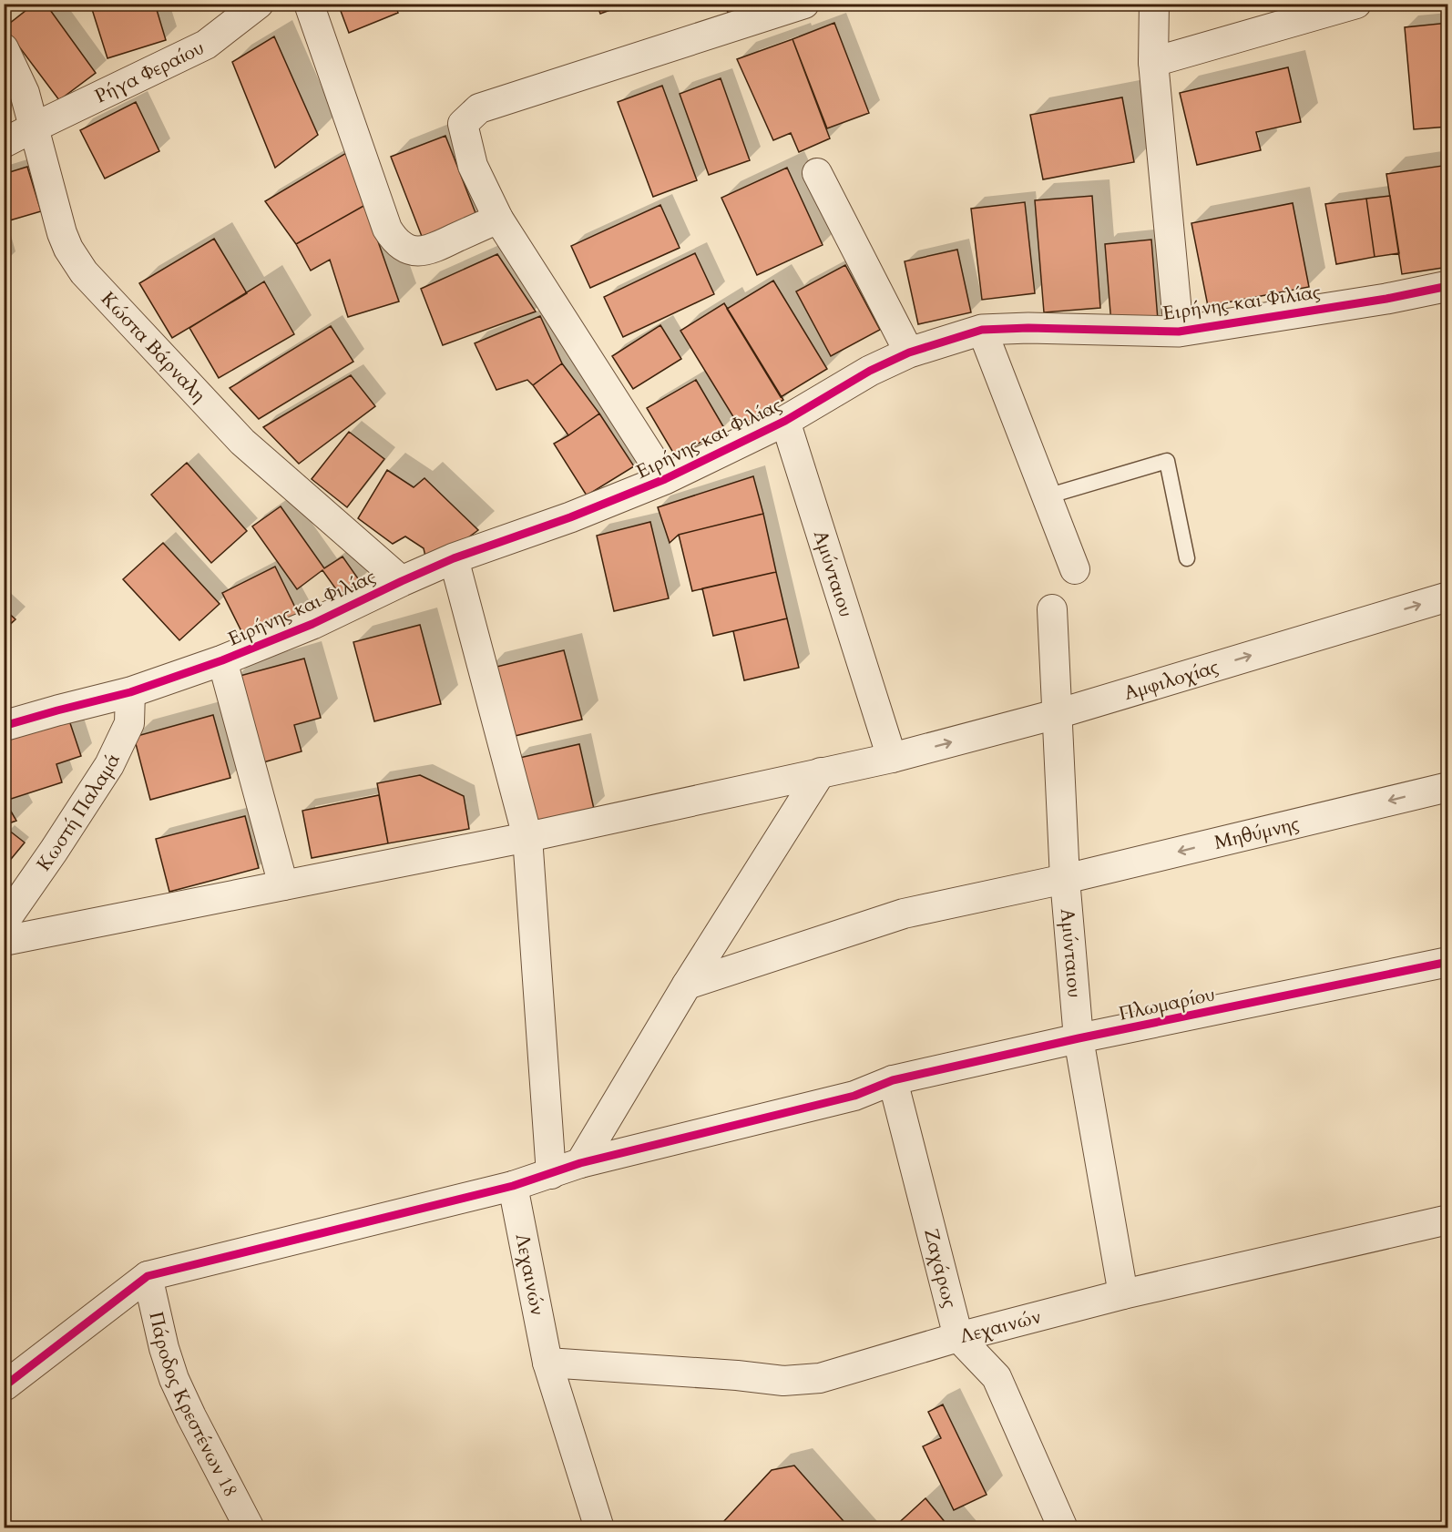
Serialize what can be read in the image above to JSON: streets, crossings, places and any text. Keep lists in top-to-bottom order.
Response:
{
  "streets": {
    "street": [
      "Ρήγα Φεραίου",
      "Ειρήνης και Φιλίας",
      "Κώστα Βάρναλη",
      "Αμύνταιου",
      "Αμφιλοχίας",
      "Κωστή Παλαμά",
      "Μηθύμνης",
      "Πλωμαρίου",
      "Ζαχάρως",
      "Λεχαινών",
      "Πάροδος Κρεστένων 18"
    ]
  },
  "crossings": [
    ["Ρήγα Φεραίου", "Κώστα Βάρναλη"],
    ["Ειρήνης και Φιλίας", "Κώστα Βάρναλη"],
    ["Ειρήνης και Φιλίας", "Αμύνταιου"],
    ["Ειρήνης και Φιλίας", "Κωστή Παλαμά"],
    ["Αμύνταιου", "Αμφιλοχίας"],
    ["Αμύνταιου", "Μηθύμνης"],
    ["Αμύνταιου", "Πλωμαρίου"],
    ["Αμύνταιου", "Λεχαινών"],
    ["Πλωμαρίου", "Ζαχάρως"],
    ["Πλωμαρίου", "Λεχαινών"],
    ["Πλωμαρίου", "Πάροδος Κρεστένων 18"],
    ["Ζαχάρως", "Λεχαινών"]
  ],
  "one_way": ["Αμφιλοχίας", "Μηθύμνης"]
}
